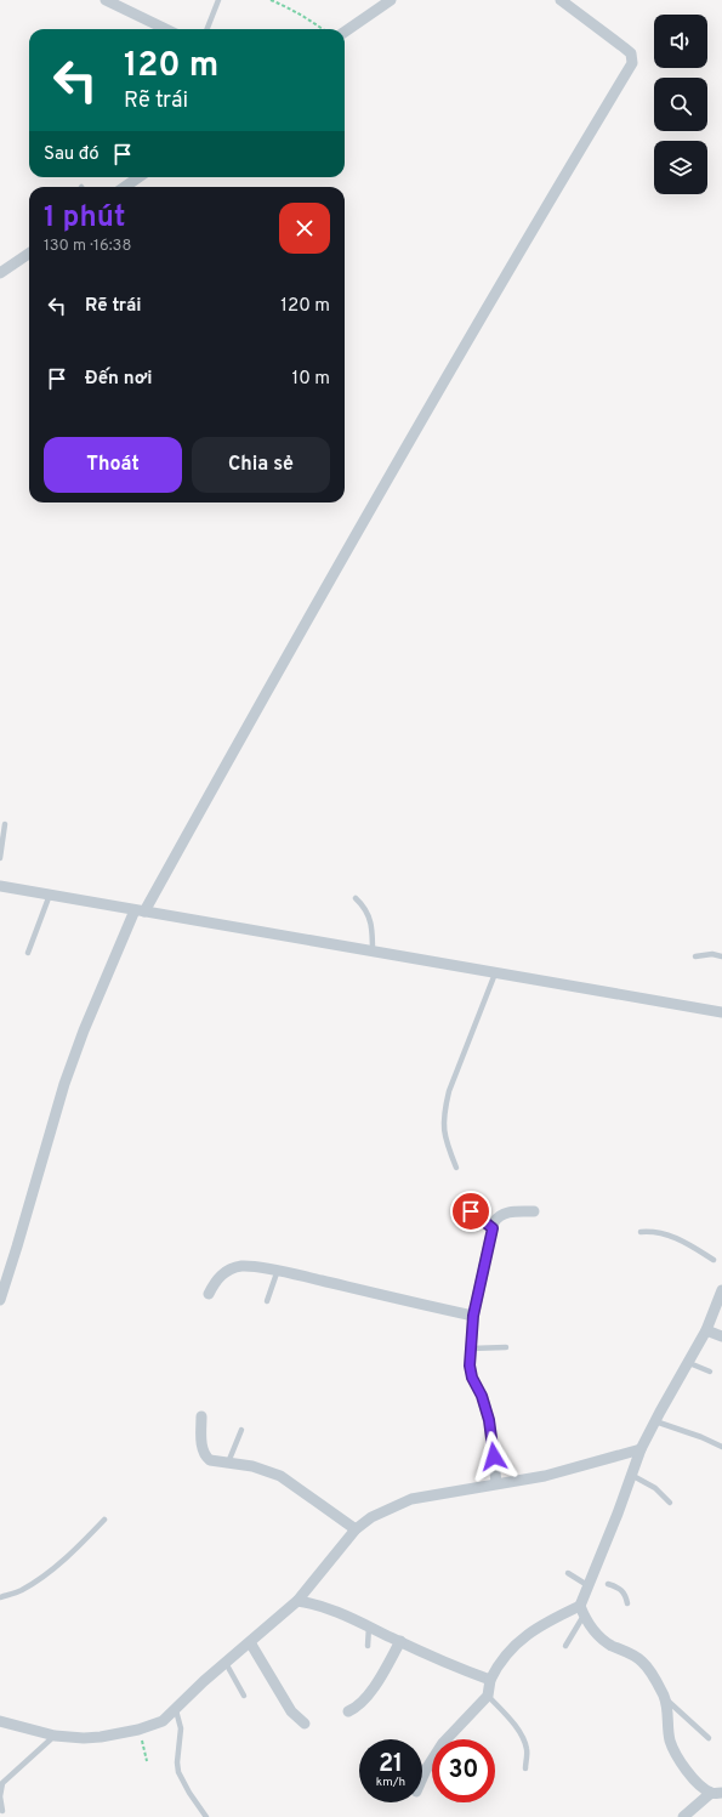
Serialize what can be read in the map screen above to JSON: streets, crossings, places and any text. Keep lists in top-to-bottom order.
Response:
{
  "page": {
    "turn": ["120 m", "Rẽ trái"],
    "then": "Sau đó",
    "heading": ["1 phút", "130 m · 16:38"],
    "list": [
      {
        "name": "Rẽ trái",
        "value": "120 m"
      },
      {
        "name": "Đến nơi",
        "value": "10 m"
      }
    ],
    "buttons": ["Thoát", "Chia sẻ"],
    "speed": "21 km/h",
    "limit": "30"
  }
}
